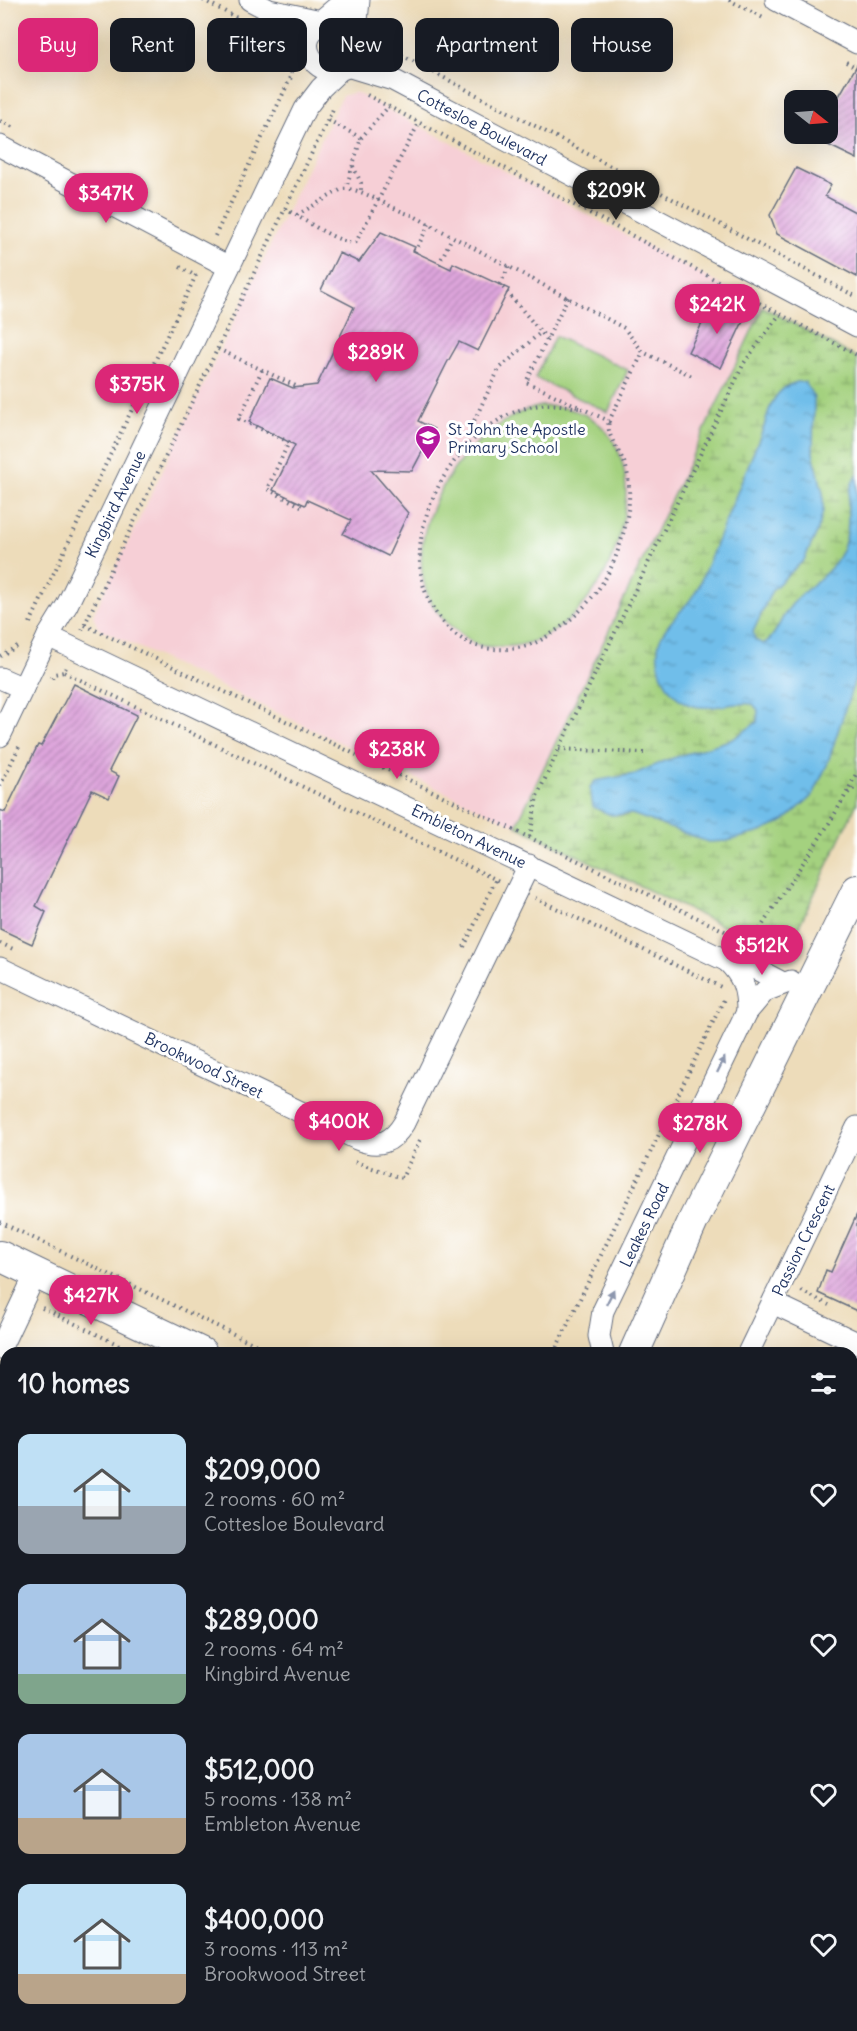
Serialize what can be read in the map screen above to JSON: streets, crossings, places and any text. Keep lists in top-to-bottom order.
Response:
{
  "streets": {
    "street": [
      "Cottesloe Boulevard",
      "Kingbird Avenue",
      "Embleton Avenue",
      "Brookwood Street",
      "Leakes Road",
      "Passion Crescent"
    ]
  },
  "crossings": [
    ["Kingbird Avenue", "Embleton Avenue"],
    ["Embleton Avenue", "Brookwood Street"],
    ["Embleton Avenue", "Leakes Road"]
  ],
  "one_way": ["Leakes Road"],
  "places": {
    "school or university": ["St John the Apostle Primary School"]
  },
  "north": "right",
  "page": {
    "chip": [
      "Buy",
      "Rent",
      "Filters",
      "New",
      "Apartment",
      "House"
    ],
    "price": [
      "$209K",
      "$347K",
      "$242K",
      "$289K",
      "$375K",
      "$238K",
      "$512K",
      "$400K",
      "$278K",
      "$427K"
    ],
    "heading": "10 homes",
    "list": [
      {
        "name": "$209,000",
        "note": "2 rooms · 60 m² · Cottesloe Boulevard"
      },
      {
        "name": "$289,000",
        "note": "2 rooms · 64 m² · Kingbird Avenue"
      },
      {
        "name": "$512,000",
        "note": "5 rooms · 138 m² · Embleton Avenue"
      },
      {
        "name": "$400,000",
        "note": "3 rooms · 113 m² · Brookwood Street"
      }
    ]
  }
}
